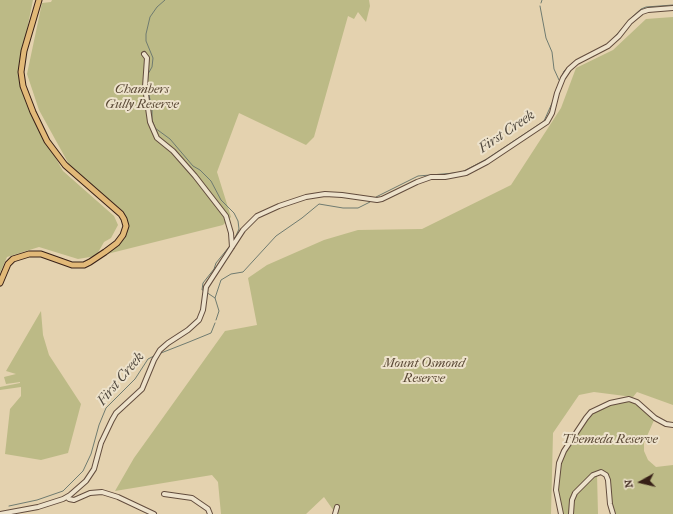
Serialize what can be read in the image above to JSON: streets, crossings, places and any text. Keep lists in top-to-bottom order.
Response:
{
  "water": ["First Creek"],
  "parks": ["Chambers Gully Reserve", "Mount Osmond Reserve", "Themeda Reserve"],
  "north": "left"
}
